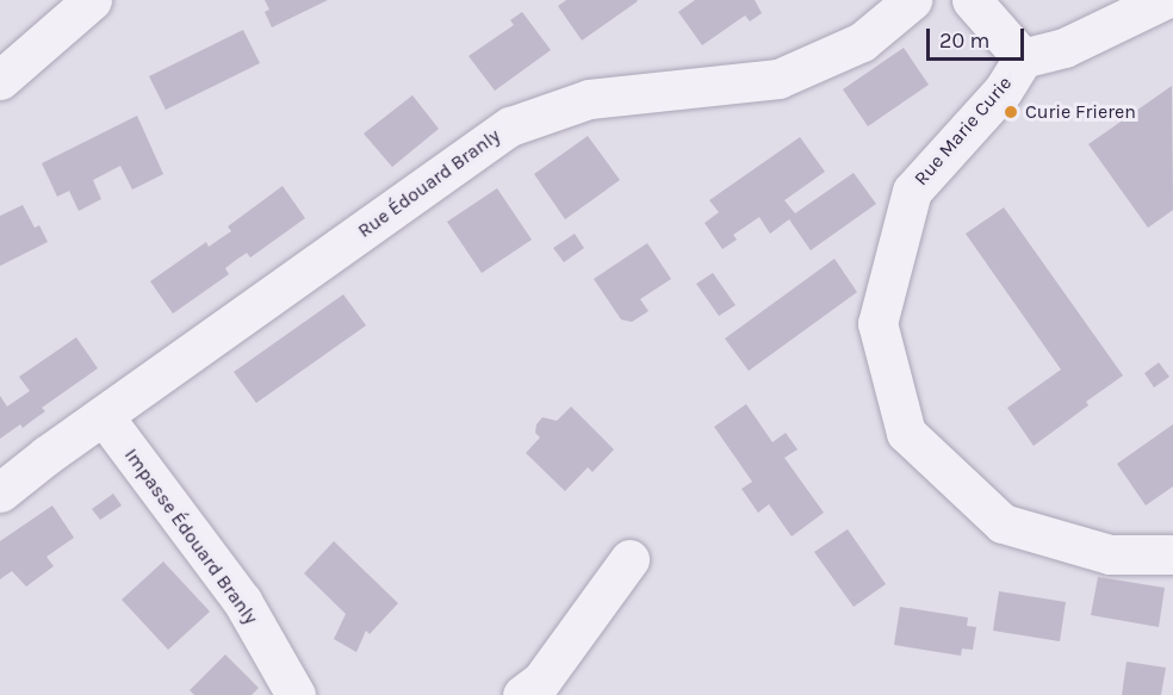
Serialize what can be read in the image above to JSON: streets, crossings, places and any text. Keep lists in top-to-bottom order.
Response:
{
  "streets": {
    "street": ["Rue Marie Curie", "Rue Édouard Branly", "Impasse Édouard Branly"]
  },
  "crossings": [
    ["Rue Édouard Branly", "Impasse Édouard Branly"]
  ],
  "places": ["Curie Frieren"],
  "scale_bar": "20 m"
}
